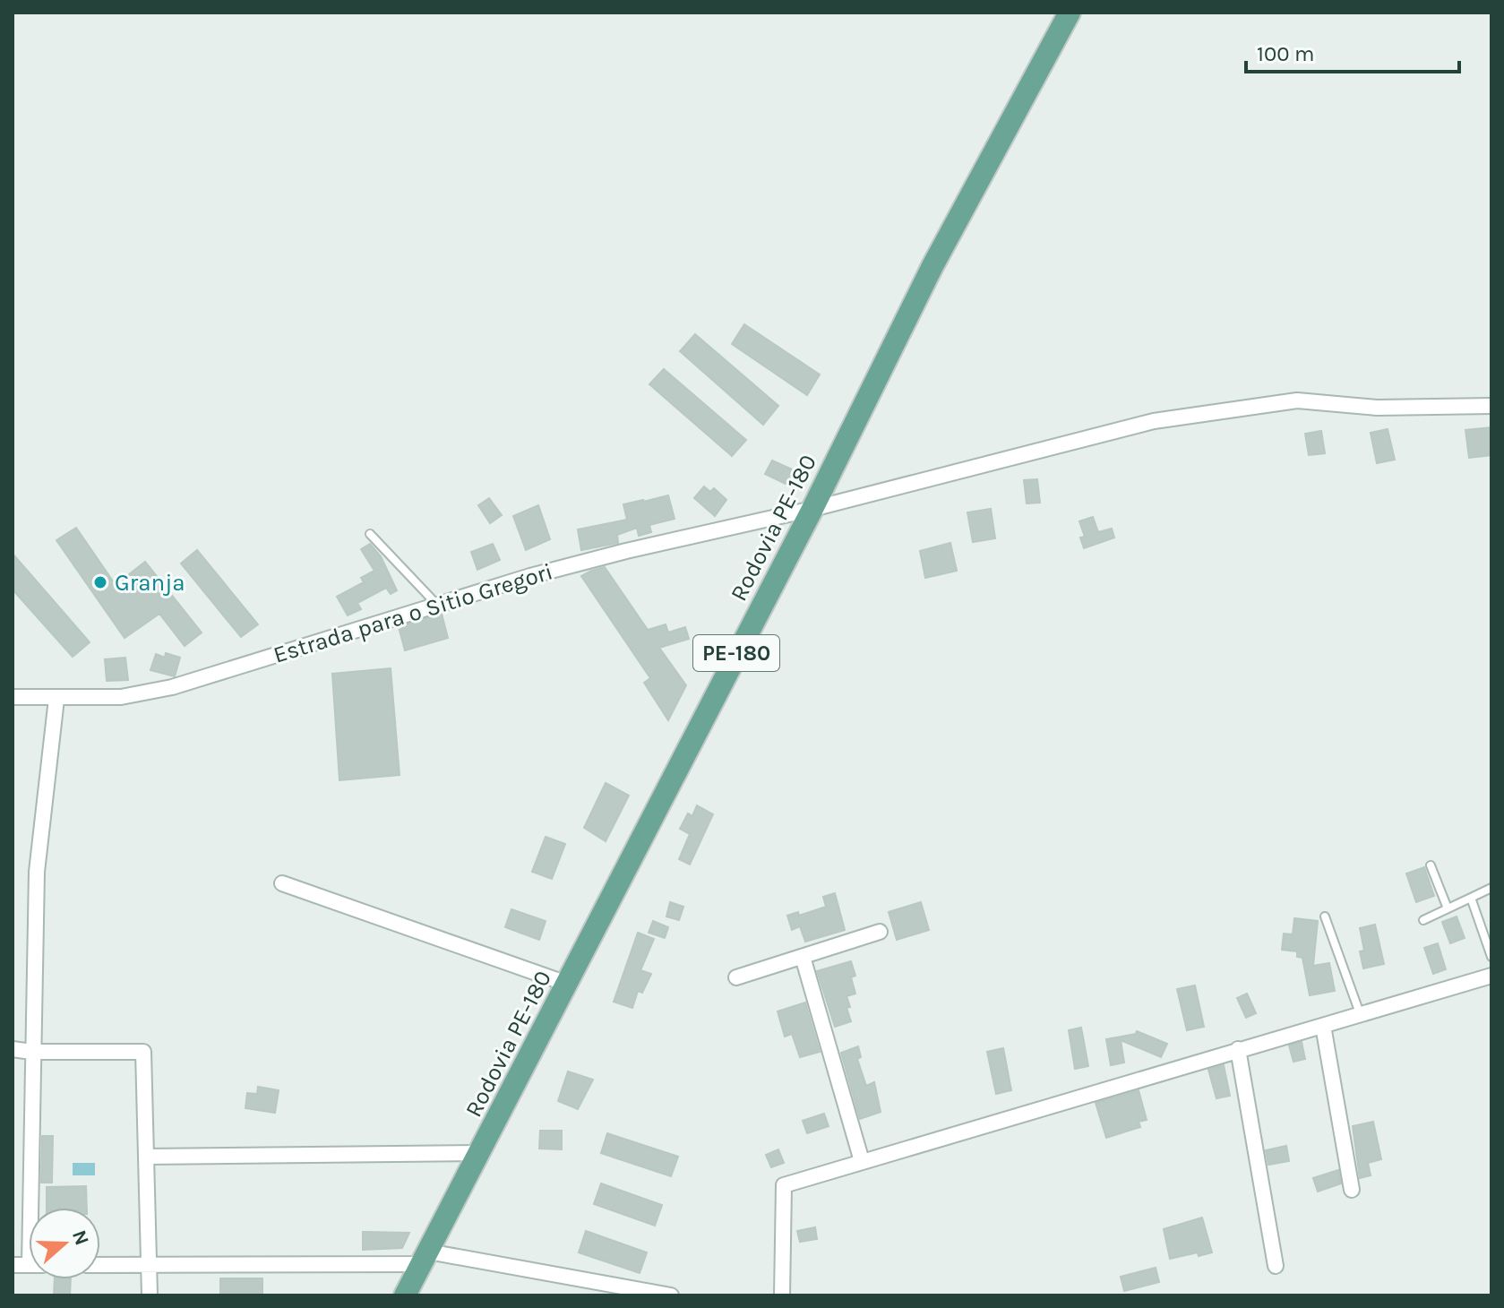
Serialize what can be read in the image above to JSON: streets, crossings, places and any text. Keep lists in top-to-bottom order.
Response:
{
  "streets": {
    "main road": ["Rodovia PE-180", "PE-180"],
    "street": ["Estrada para o Sitio Gregori"]
  },
  "crossings": [
    ["Rodovia PE-180", "Estrada para o Sitio Gregori"]
  ],
  "places": ["Granja"],
  "scale_bar": "100 m",
  "north": "right"
}
